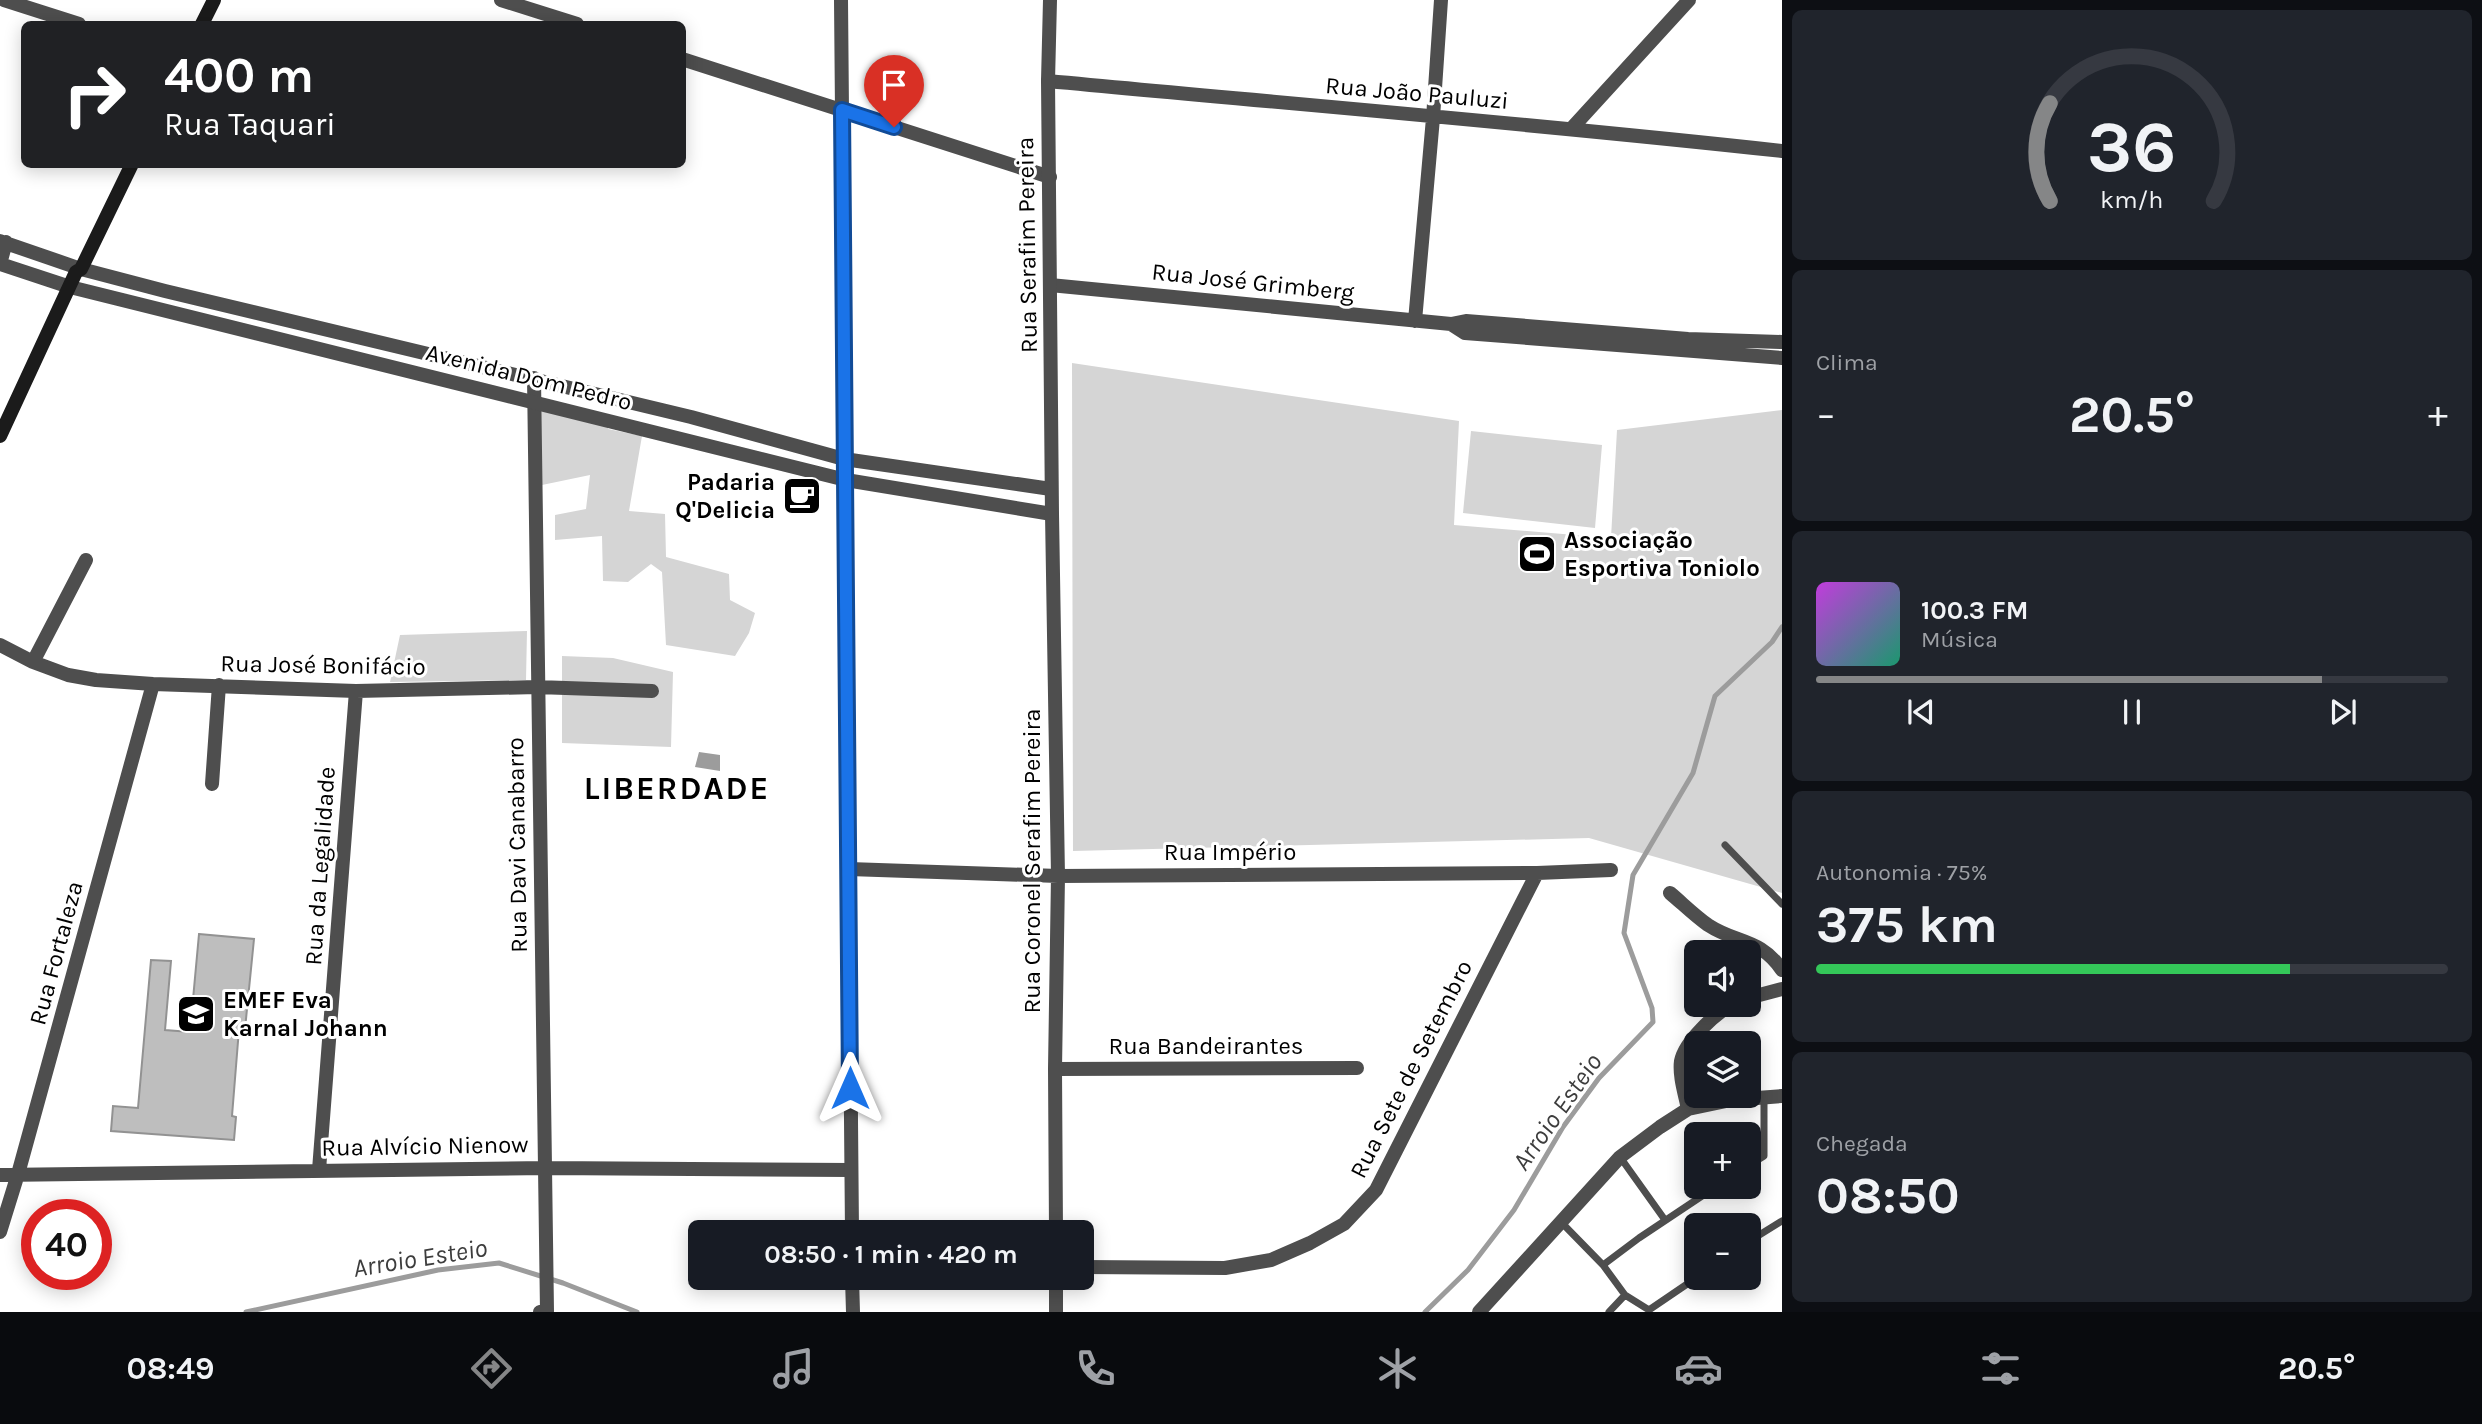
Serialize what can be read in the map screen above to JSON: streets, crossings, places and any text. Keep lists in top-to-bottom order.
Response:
{
  "streets": {
    "street": [
      "Rua João Pauluzi",
      "Rua Serafim Pereira",
      "Rua José Grimberg",
      "Avenida Dom Pedro",
      "Rua José Bonifácio",
      "Rua Davi Canabarro",
      "Rua Império",
      "Rua Coronel Serafim Pereira",
      "Rua da Legalidade",
      "Rua Fortaleza",
      "Rua Bandeirantes",
      "Rua Sete de Setembro",
      "Rua Alvício Nienow"
    ]
  },
  "crossings": [
    ["Rua João Pauluzi", "Rua Serafim Pereira"],
    ["Rua Serafim Pereira", "Rua José Grimberg"],
    ["Rua Serafim Pereira", "Avenida Dom Pedro"],
    ["Rua Serafim Pereira", "Rua Coronel Serafim Pereira"],
    ["Avenida Dom Pedro", "Rua Davi Canabarro"],
    ["Avenida Dom Pedro", "Rua Coronel Serafim Pereira"],
    ["Rua José Bonifácio", "Rua Davi Canabarro"],
    ["Rua José Bonifácio", "Rua da Legalidade"],
    ["Rua José Bonifácio", "Rua Fortaleza"],
    ["Rua Davi Canabarro", "Rua Alvício Nienow"],
    ["Rua Império", "Rua Coronel Serafim Pereira"],
    ["Rua Império", "Rua Sete de Setembro"],
    ["Rua Coronel Serafim Pereira", "Rua Bandeirantes"],
    ["Rua da Legalidade", "Rua Alvício Nienow"],
    ["Rua Fortaleza", "Rua Alvício Nienow"]
  ],
  "districts": ["LIBERDADE"],
  "water": ["Arroio Esteio"],
  "places": {
    "cafe": ["Padaria Q'Delicia"],
    "sports": ["Associação Esportiva Toniolo"],
    "school or university": ["EMEF Eva Karnal Johann"]
  },
  "page": {
    "turn": ["400 m", "Rua Taquari"],
    "tile": [
      "Clima",
      ["Autonomia · 75%", "375 km"],
      ["Chegada", "08:50"]
    ],
    "heat": ["−", "20.5°", "+"],
    "song": ["100.3 FM", "Música"],
    "map_buttons": ["+", "−"],
    "limit": "40",
    "trip": "08:50 · 1 min · 420 m",
    "tabs": ["08:49", "20.5°"],
    "gauge": ["36", "km/h"]
  }
}
